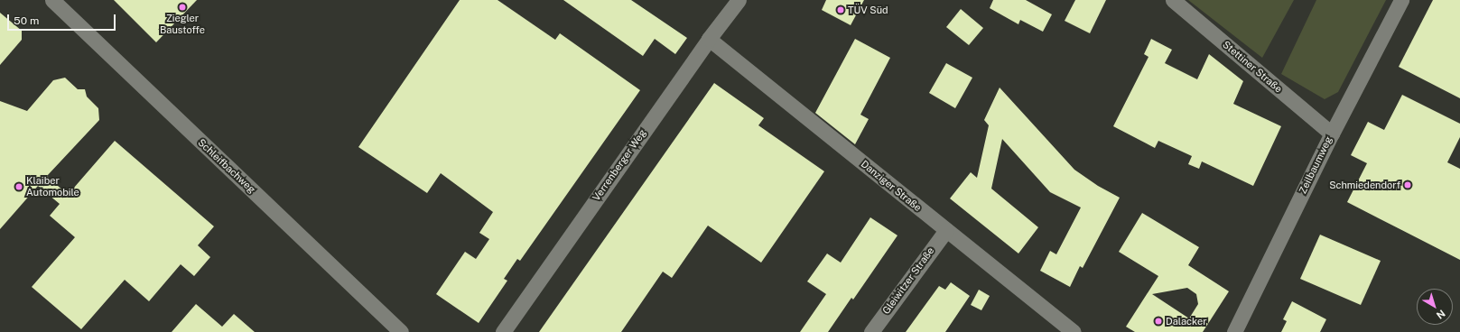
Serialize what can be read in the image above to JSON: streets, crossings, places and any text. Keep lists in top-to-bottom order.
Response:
{
  "streets": {
    "street": [
      "Stettiner Straße",
      "Verrenberger Weg",
      "Zeilbaumweg",
      "Schleifbachweg",
      "Danziger Straße",
      "Gleiwitzer Straße"
    ]
  },
  "crossings": [
    ["Stettiner Straße", "Zeilbaumweg"],
    ["Verrenberger Weg", "Danziger Straße"],
    ["Danziger Straße", "Gleiwitzer Straße"]
  ],
  "places": [
    "Ziegler Baustoffe",
    "TÜV Süd",
    "Schmiedendorf",
    "Klaiber Automobile",
    "Dalacker"
  ],
  "scale_bar": "50 m",
  "north": "bottom right"
}
